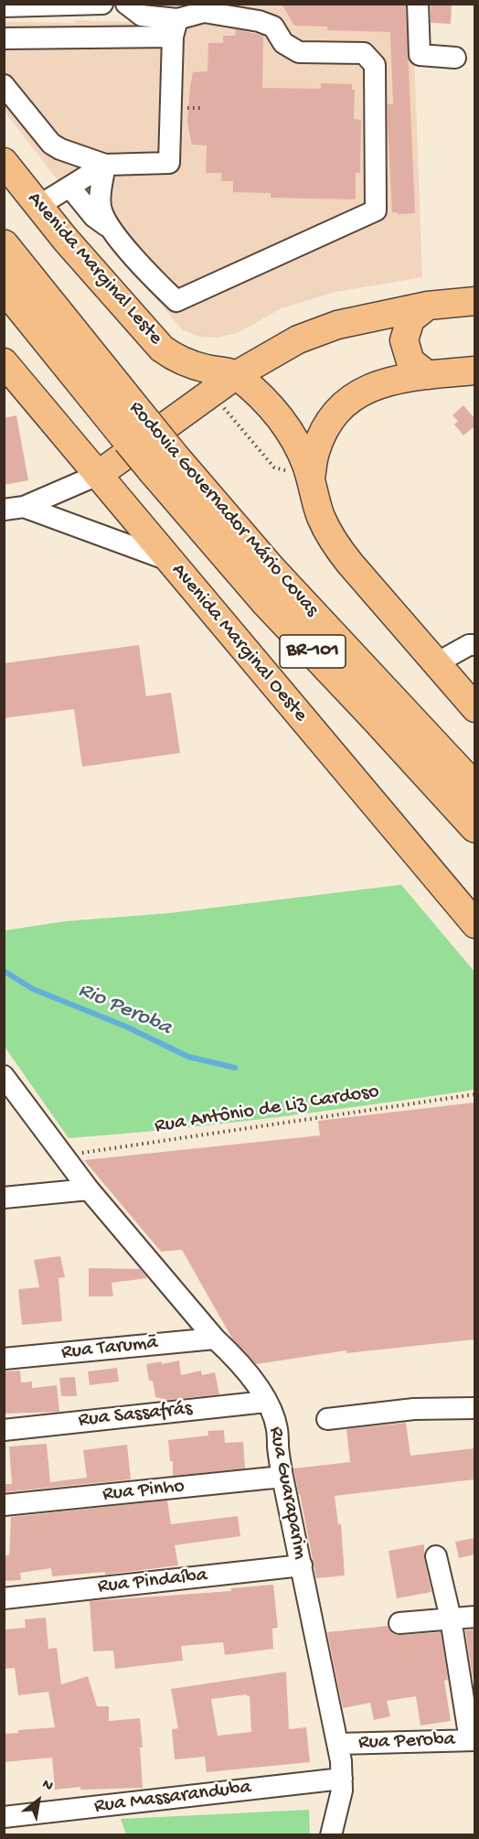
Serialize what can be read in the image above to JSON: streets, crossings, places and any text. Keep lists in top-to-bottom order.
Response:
{
  "streets": {
    "highway": ["Rodovia Governador Mário Covas", "BR-101"],
    "main road": ["Avenida Marginal Leste", "Avenida Marginal Oeste"],
    "street": [
      "Rua Tarumã",
      "Rua Sassafrás",
      "Rua Pinho",
      "Rua Guaraparim",
      "Rua Pindaíba",
      "Rua Peroba",
      "Rua Massaranduba"
    ],
    "path": ["Rua Antônio de Liz Cardoso"]
  },
  "crossings": [
    ["Rua Antônio de Liz Cardoso", "Rua Guaraparim"],
    ["Rua Tarumã", "Rua Guaraparim"],
    ["Rua Sassafrás", "Rua Guaraparim"],
    ["Rua Pinho", "Rua Guaraparim"],
    ["Rua Guaraparim", "Rua Pindaíba"],
    ["Rua Guaraparim", "Rua Peroba"],
    ["Rua Guaraparim", "Rua Massaranduba"]
  ],
  "water": ["Rio Peroba"],
  "north": "top right"
}
